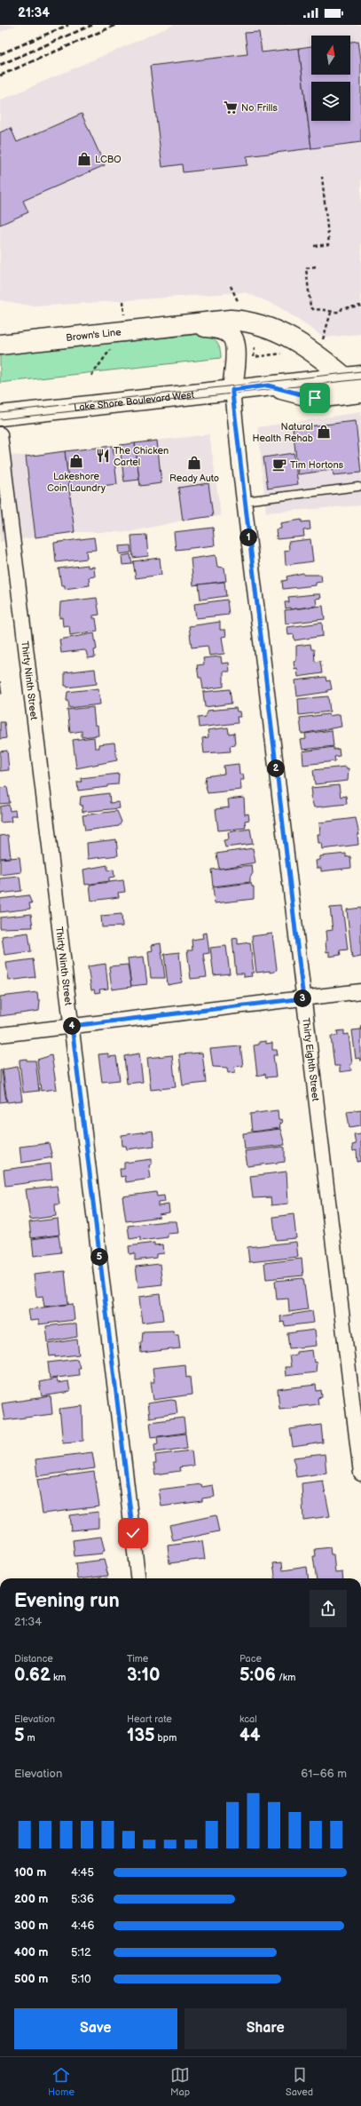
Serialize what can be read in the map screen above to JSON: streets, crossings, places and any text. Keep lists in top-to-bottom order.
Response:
{
  "streets": {
    "main road": ["Brown's Line", "Lake Shore Boulevard West"],
    "street": ["Thirty Ninth Street", "Thirty Eighth Street"]
  },
  "crossings": [
    ["Brown's Line", "Lake Shore Boulevard West"],
    ["Brown's Line", "Thirty Eighth Street"],
    ["Lake Shore Boulevard West", "Thirty Eighth Street"]
  ],
  "places": {
    "supermarket": ["No Frills"],
    "shop": [
      "LCBO",
      "Natural Health Rehab",
      "Lakeshore Coin Laundry",
      "Ready Auto"
    ],
    "restaurant": ["The Chicken Cartel"],
    "cafe": ["Tim Hortons"]
  },
  "north": "top",
  "page": {
    "status": "21:34",
    "pins": [
      "1",
      "2",
      "3",
      "4",
      "5"
    ],
    "heading": ["Evening run", "21:34"],
    "stats": [
      ["Distance", "0.62 km"],
      ["Time", "3:10"],
      ["Pace", "5:06 /km"],
      ["Elevation", "5 m"],
      ["Heart rate", "135 bpm"],
      ["kcal", "44"]
    ],
    "chart": ["Elevation", "61–66 m"],
    "list": [
      {
        "name": "100 m",
        "note": "4:45"
      },
      {
        "name": "200 m",
        "note": "5:36"
      },
      {
        "name": "300 m",
        "note": "4:46"
      },
      {
        "name": "400 m",
        "note": "5:12"
      },
      {
        "name": "500 m",
        "note": "5:10"
      }
    ],
    "buttons": ["Save", "Share"],
    "tabs": ["Home", "Map", "Saved"]
  }
}
